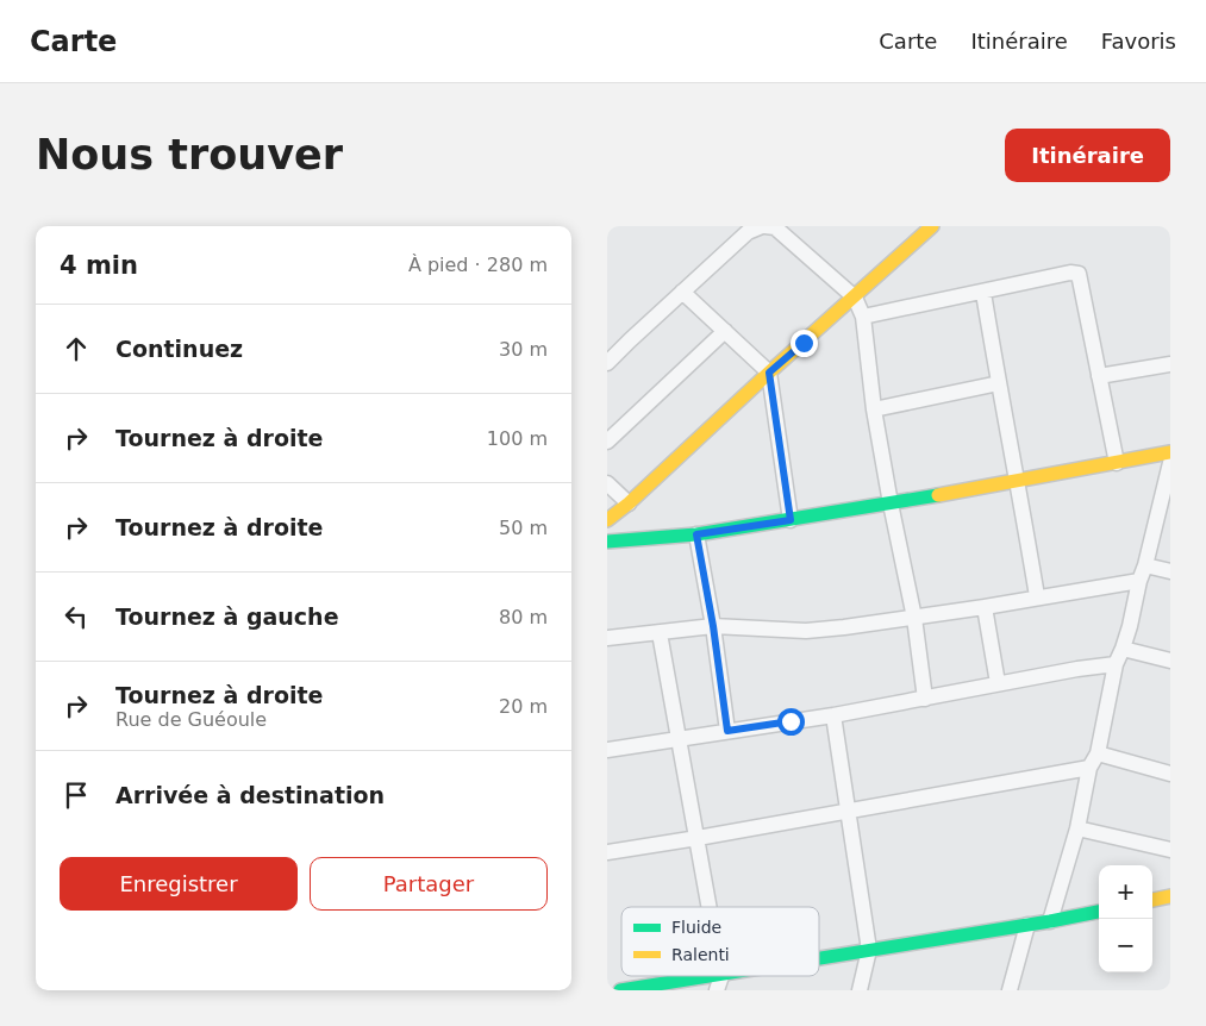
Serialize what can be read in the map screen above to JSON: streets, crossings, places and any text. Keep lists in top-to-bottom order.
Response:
{
  "legend": ["Fluide", "Ralenti"],
  "page": {
    "header": "Carte",
    "nav": ["Carte", "Itinéraire", "Favoris"],
    "buttons": [
      "Itinéraire",
      ["Enregistrer", "Partager"]
    ],
    "title": "Nous trouver",
    "heading": ["4 min", "À pied · 280 m"],
    "list": [
      ["Continuez", "30 m"],
      ["Tournez à droite", "100 m"],
      ["Tournez à droite", "50 m"],
      ["Tournez à gauche", "80 m"],
      ["Tournez à droite", "Rue de Guéoule", "20 m"],
      "Arrivée à destination"
    ],
    "map_buttons": ["+", "−"]
  }
}
